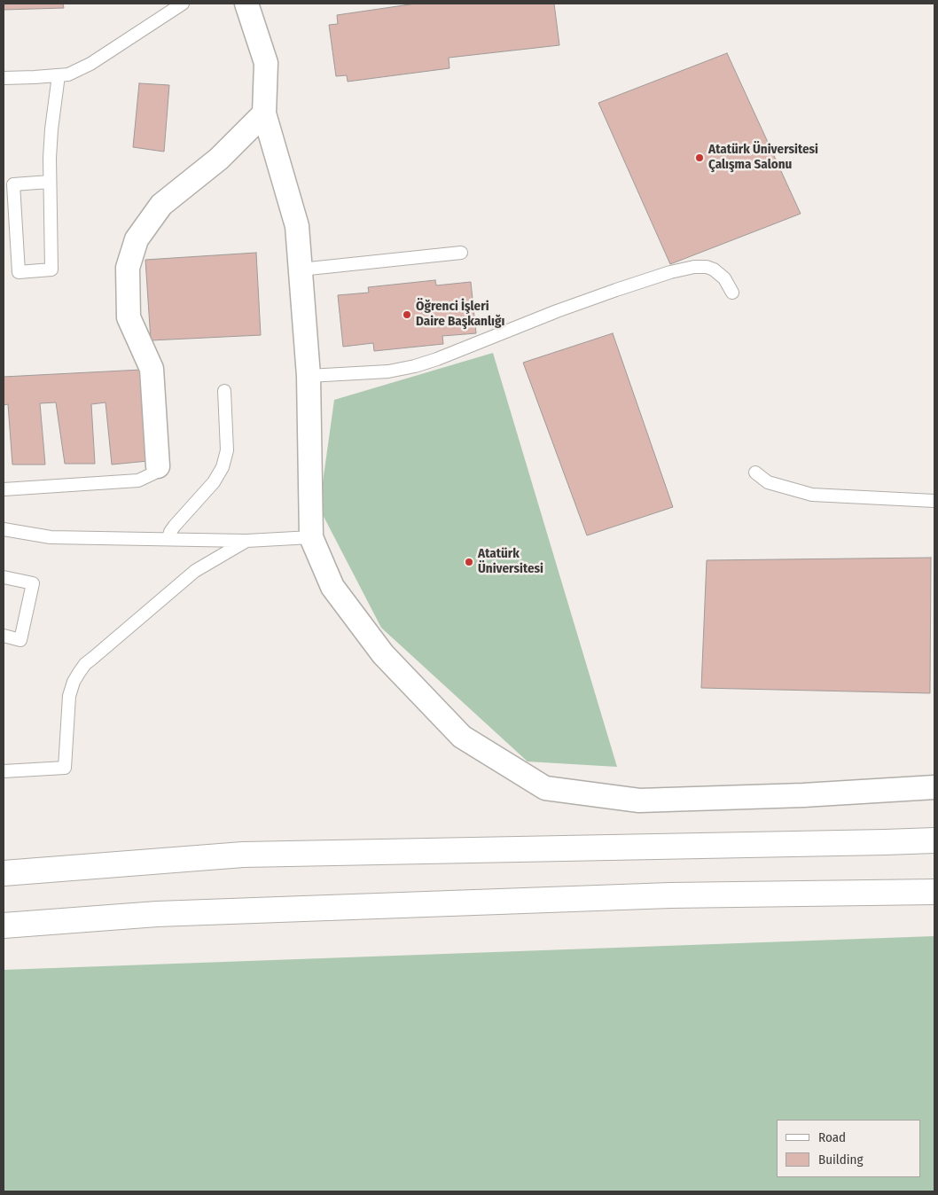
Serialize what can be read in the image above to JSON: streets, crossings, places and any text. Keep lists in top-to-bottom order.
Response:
{
  "places": ["Atatürk Üniversitesi Çalışma Salonu", "Öğrenci İşleri Daire Başkanlığı", "Atatürk Üniversitesi"],
  "legend": ["Road", "Building"]
}
